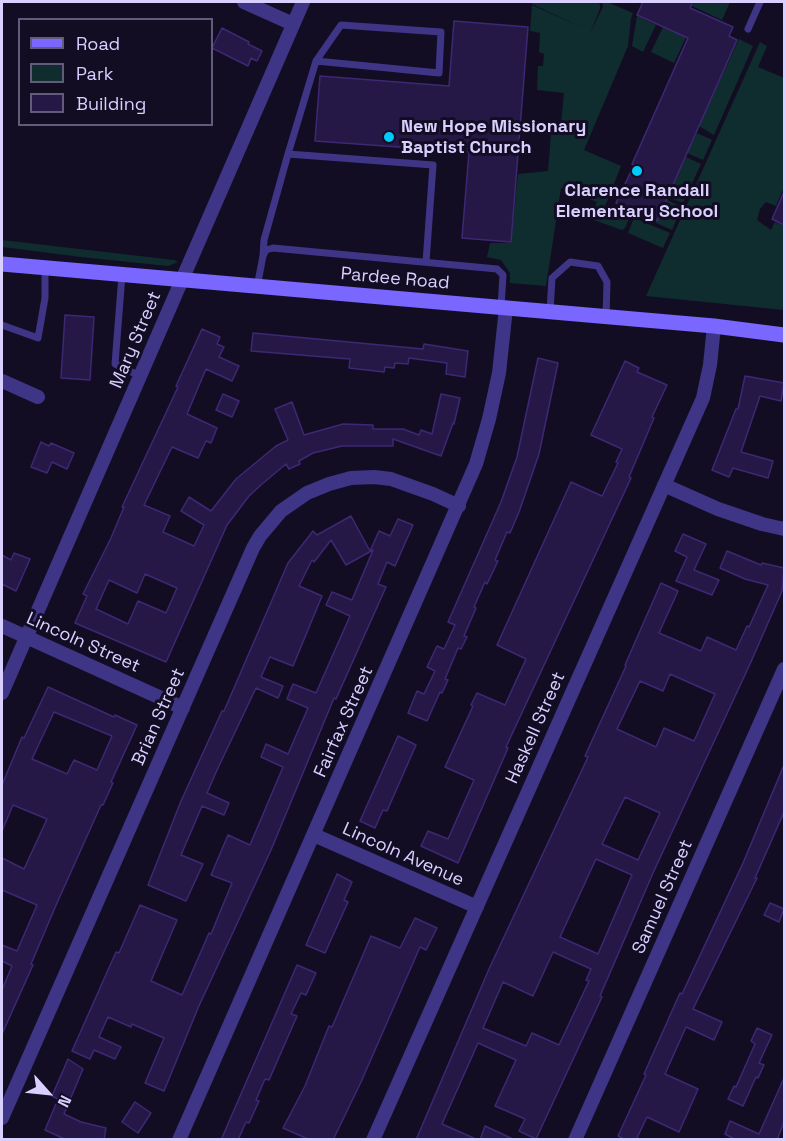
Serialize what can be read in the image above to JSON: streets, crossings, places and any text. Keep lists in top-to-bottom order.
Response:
{
  "streets": {
    "main road": ["Pardee Road"],
    "street": [
      "Mary Street",
      "Lincoln Street",
      "Brian Street",
      "Fairfax Street",
      "Haskell Street",
      "Lincoln Avenue",
      "Samuel Street"
    ]
  },
  "crossings": [
    ["Pardee Road", "Mary Street"],
    ["Pardee Road", "Fairfax Street"],
    ["Pardee Road", "Haskell Street"],
    ["Mary Street", "Lincoln Street"],
    ["Lincoln Street", "Brian Street"],
    ["Brian Street", "Fairfax Street"],
    ["Fairfax Street", "Lincoln Avenue"],
    ["Haskell Street", "Lincoln Avenue"]
  ],
  "places": ["New Hope Missionary Baptist Church", "Clarence Randall Elementary School"],
  "legend": ["Road", "Park", "Building"],
  "north": "bottom right"
}
